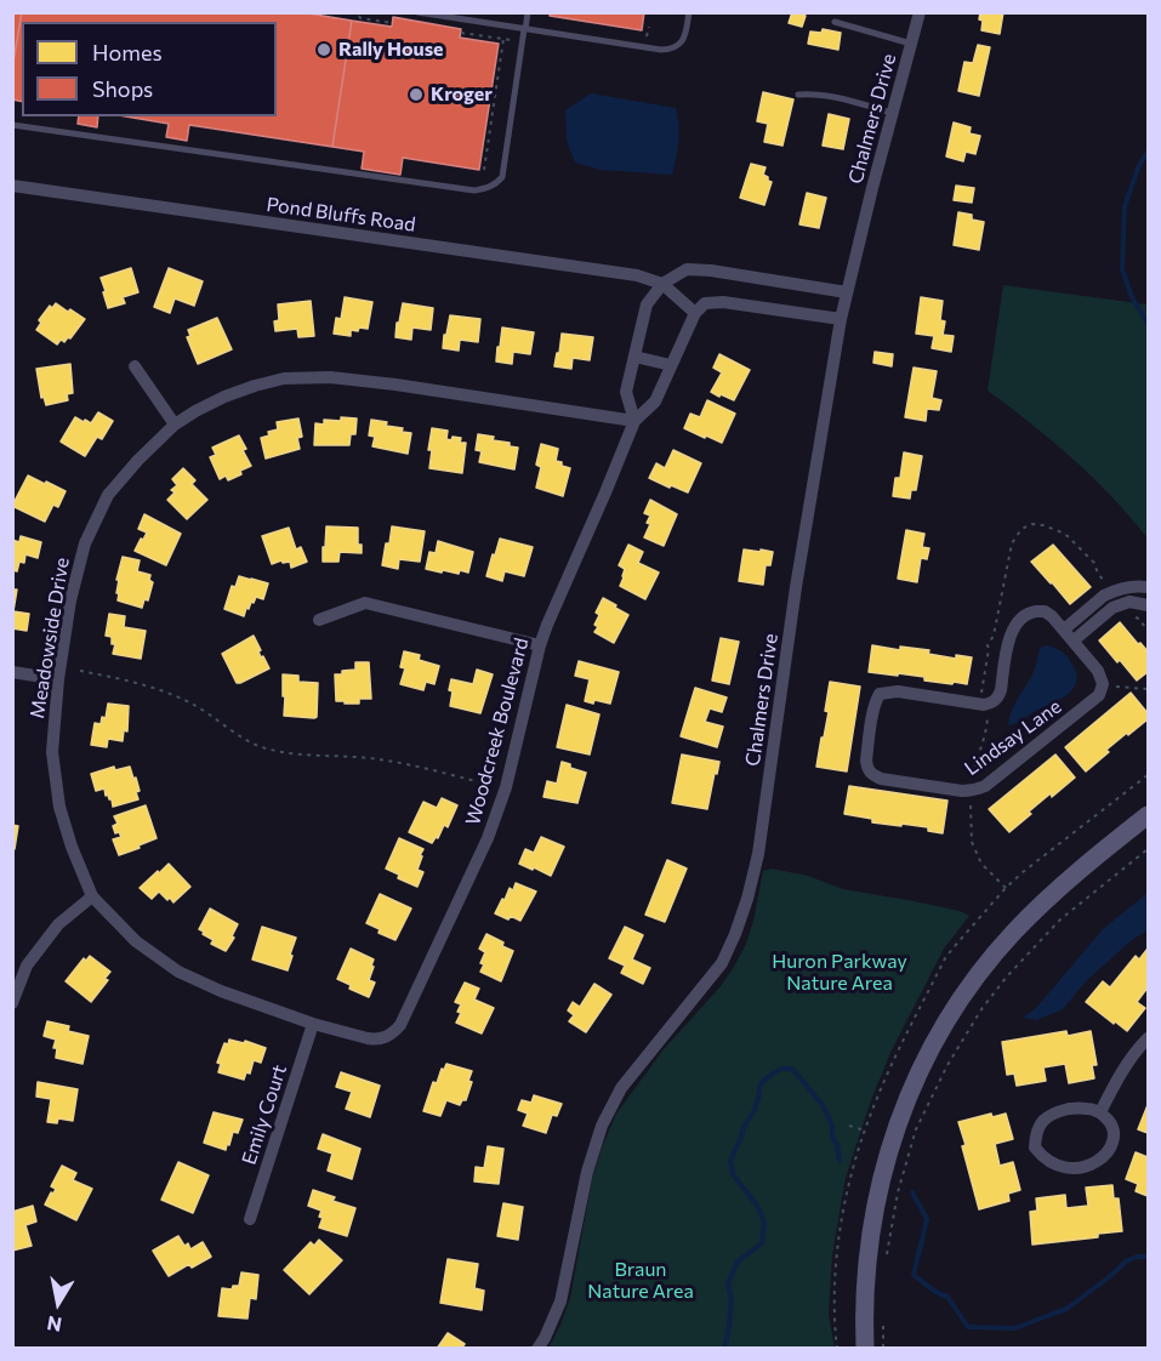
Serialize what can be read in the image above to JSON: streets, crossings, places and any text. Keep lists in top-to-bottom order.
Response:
{
  "streets": {
    "street": [
      "Chalmers Drive",
      "Pond Bluffs Road",
      "Meadowside Drive",
      "Woodcreek Boulevard",
      "Lindsay Lane",
      "Emily Court"
    ]
  },
  "crossings": [
    ["Meadowside Drive", "Woodcreek Boulevard"],
    ["Meadowside Drive", "Emily Court"]
  ],
  "parks": ["Huron Parkway Nature Area", "Braun Nature Area"],
  "places": ["Rally House", "Kroger"],
  "legend": ["Homes", "Shops"],
  "north": "bottom"
}
